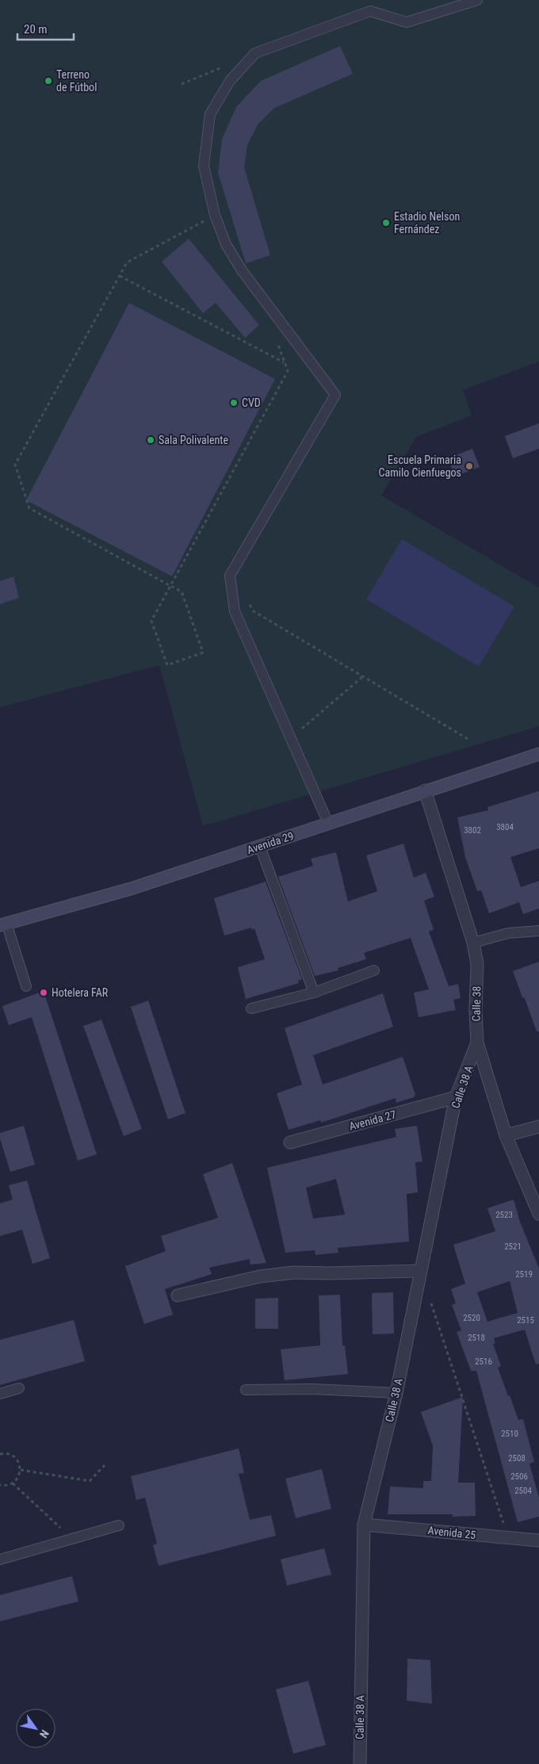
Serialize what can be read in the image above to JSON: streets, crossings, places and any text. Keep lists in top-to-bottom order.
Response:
{
  "streets": {
    "main road": ["Avenida 29"],
    "street": [
      "Calle 38",
      "Calle 38 A",
      "Avenida 27",
      "Avenida 25"
    ]
  },
  "crossings": [
    ["Avenida 29", "Calle 38"],
    ["Calle 38", "Calle 38 A"],
    ["Calle 38 A", "Avenida 27"],
    ["Calle 38 A", "Avenida 25"]
  ],
  "places": [
    "Terreno de Fútbol",
    "Estadio Nelson Fernández",
    "CVD",
    "Sala Polivalente",
    "Escuela Primaria Camilo Cienfuegos",
    "Hotelera FAR"
  ],
  "house_numbers": [
    "3804",
    "3802",
    "2523",
    "2521",
    "2519",
    "2520",
    "2515",
    "2518",
    "2516",
    "2510",
    "2508",
    "2506",
    "2504"
  ],
  "scale_bar": "20 m",
  "north": "bottom right"
}
